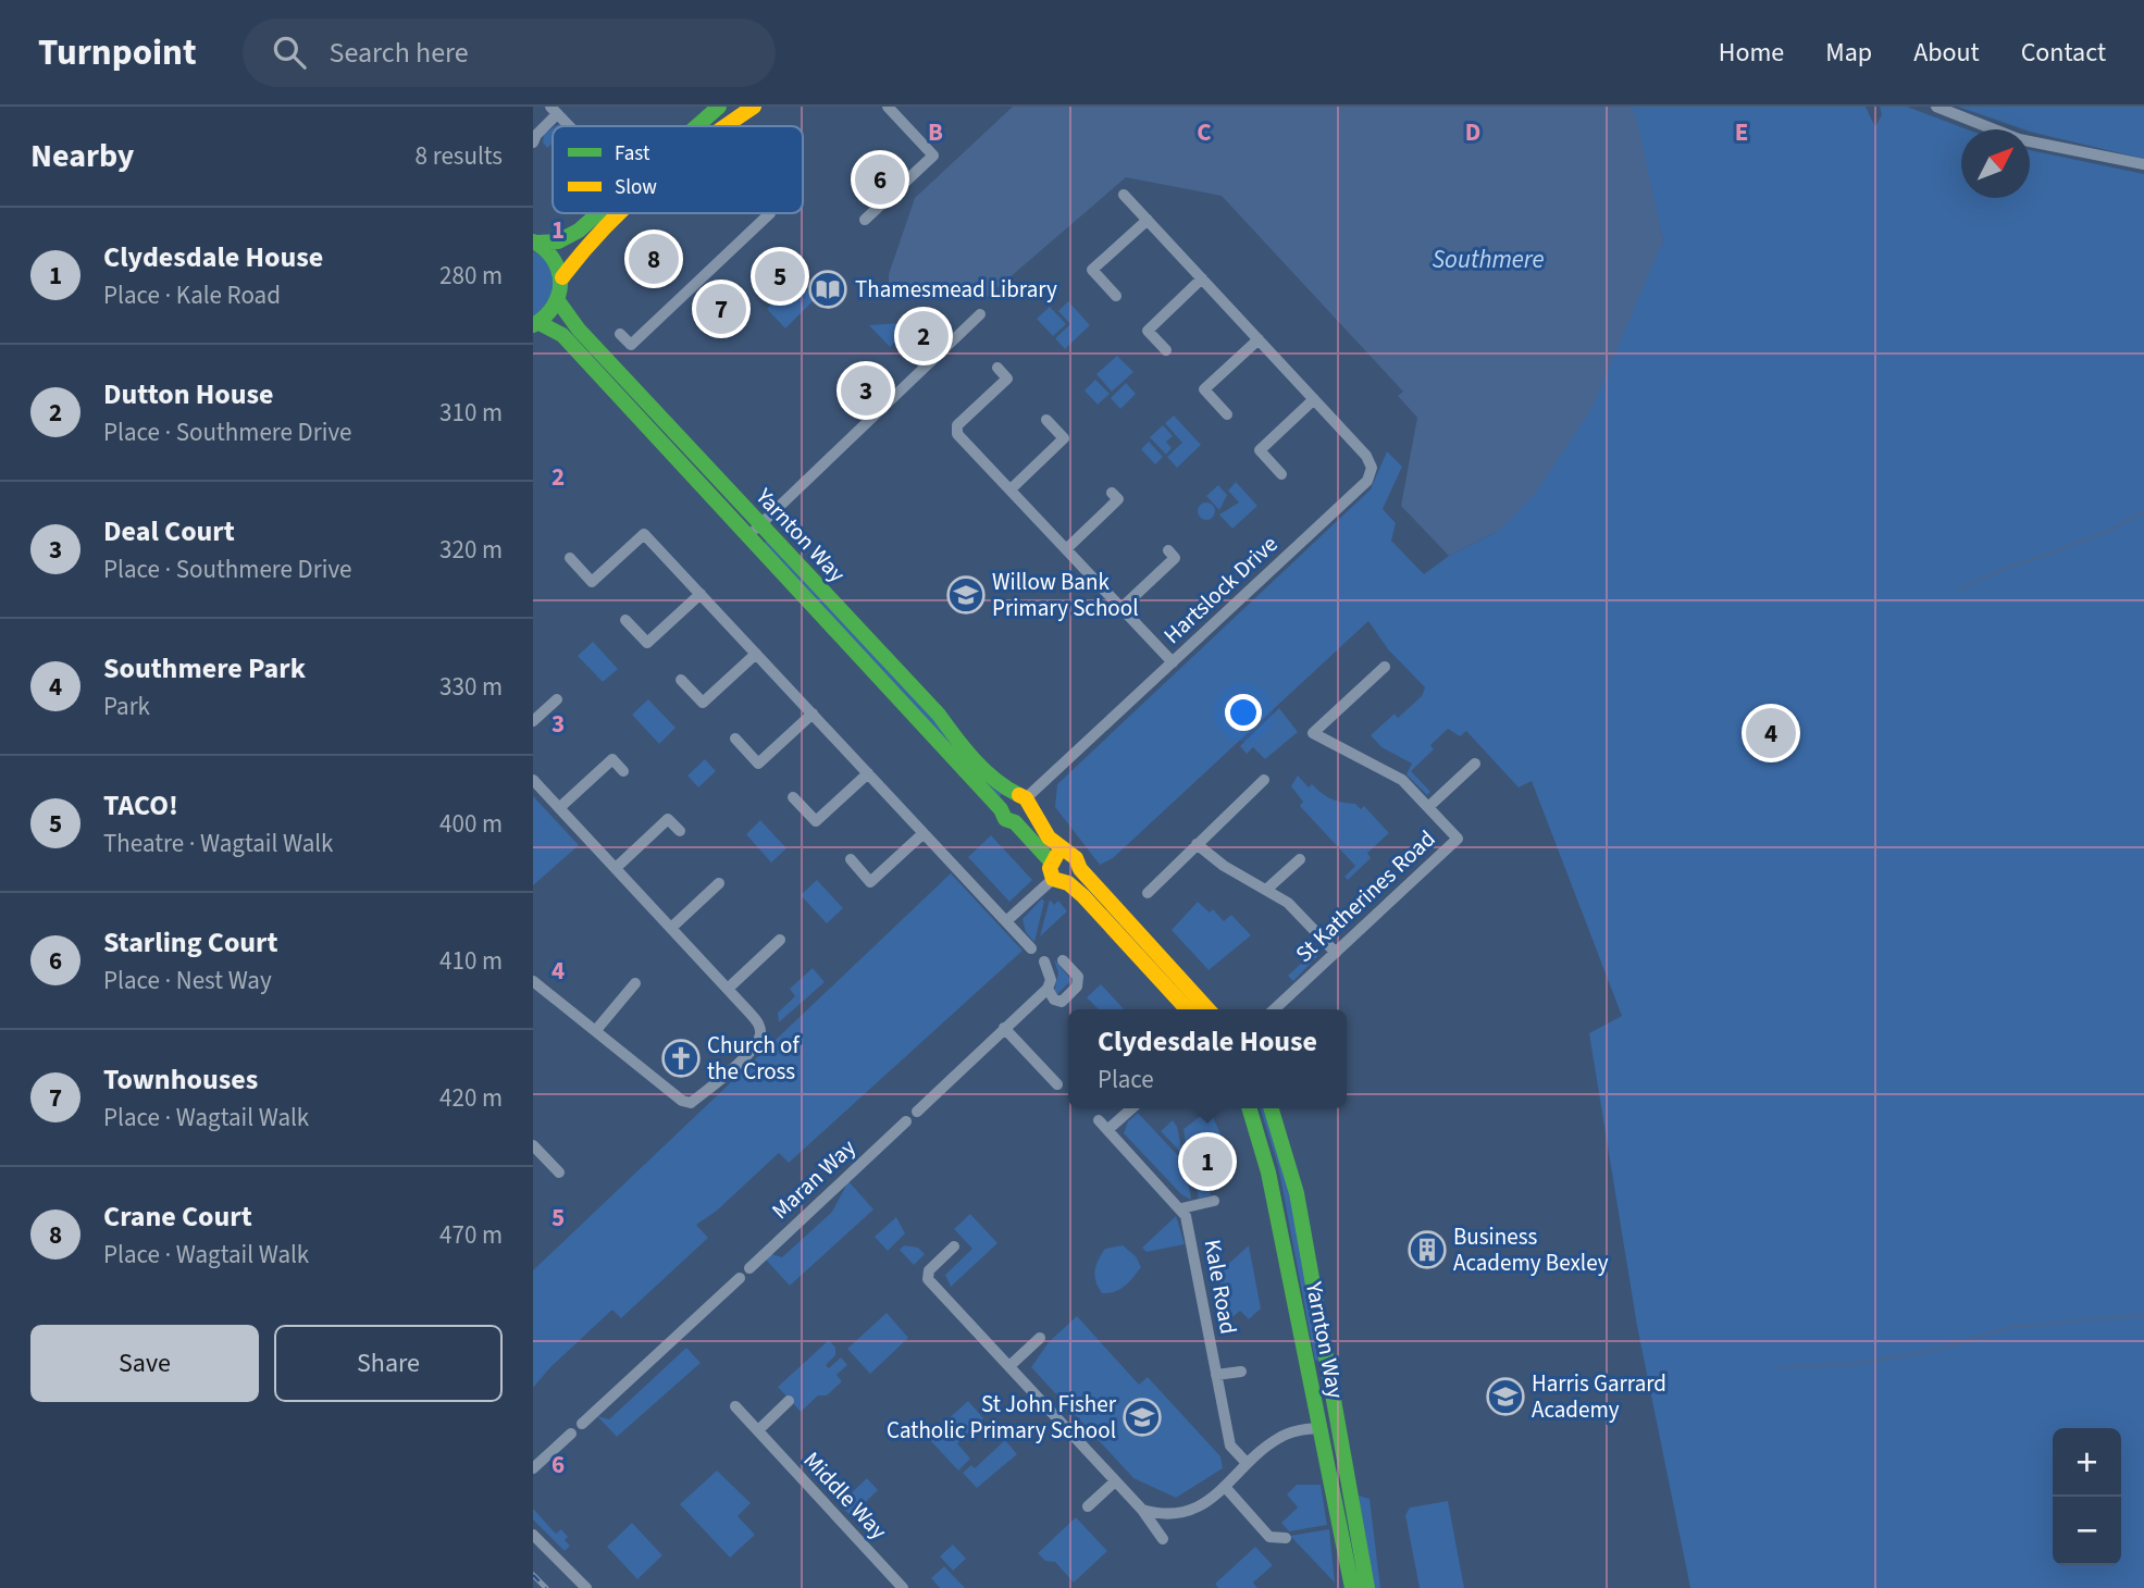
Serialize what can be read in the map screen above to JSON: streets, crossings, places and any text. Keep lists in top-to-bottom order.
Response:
{
  "streets": {
    "street": [
      "Yarnton Way",
      "Hartslock Drive",
      "St Katherines Road",
      "Maran Way",
      "Kale Road",
      "Middle Way"
    ]
  },
  "crossings": [
    ["Yarnton Way", "Hartslock Drive"]
  ],
  "water": ["Southmere"],
  "places": {
    "library": ["Thamesmead Library"],
    "school or university": ["Willow Bank Primary School", "Harris Garrard Academy", "St John Fisher Catholic Primary School"],
    "church": ["Church of the Cross"],
    "building": ["Business Academy Bexley"]
  },
  "legend": ["Fast", "Slow"],
  "north": "top right",
  "page": {
    "header": "Turnpoint",
    "search": "Search here",
    "nav": [
      "Home",
      "Map",
      "About",
      "Contact"
    ],
    "heading": ["Nearby", "8 results"],
    "pins": [
      "6",
      "8",
      "5",
      "7",
      "2",
      "3",
      "4",
      "1"
    ],
    "list": [
      {
        "mark": "1",
        "name": "Clydesdale House",
        "note": "Place · Kale Road",
        "value": "280 m"
      },
      {
        "mark": "2",
        "name": "Dutton House",
        "note": "Place · Southmere Drive",
        "value": "310 m"
      },
      {
        "mark": "3",
        "name": "Deal Court",
        "note": "Place · Southmere Drive",
        "value": "320 m"
      },
      {
        "mark": "4",
        "name": "Southmere Park",
        "note": "Park",
        "value": "330 m"
      },
      {
        "mark": "5",
        "name": "TACO!",
        "note": "Theatre · Wagtail Walk",
        "value": "400 m"
      },
      {
        "mark": "6",
        "name": "Starling Court",
        "note": "Place · Nest Way",
        "value": "410 m"
      },
      {
        "mark": "7",
        "name": "Townhouses",
        "note": "Place · Wagtail Walk",
        "value": "420 m"
      },
      {
        "mark": "8",
        "name": "Crane Court",
        "note": "Place · Wagtail Walk",
        "value": "470 m"
      }
    ],
    "popup": ["Clydesdale House", "Place"],
    "buttons": ["Save", "Share"],
    "map_buttons": ["+", "−"]
  },
  "grid": {
    "columns": [
      "B",
      "C",
      "D",
      "E"
    ],
    "rows": [
      "1",
      "2",
      "3",
      "4",
      "5",
      "6"
    ]
  }
}
